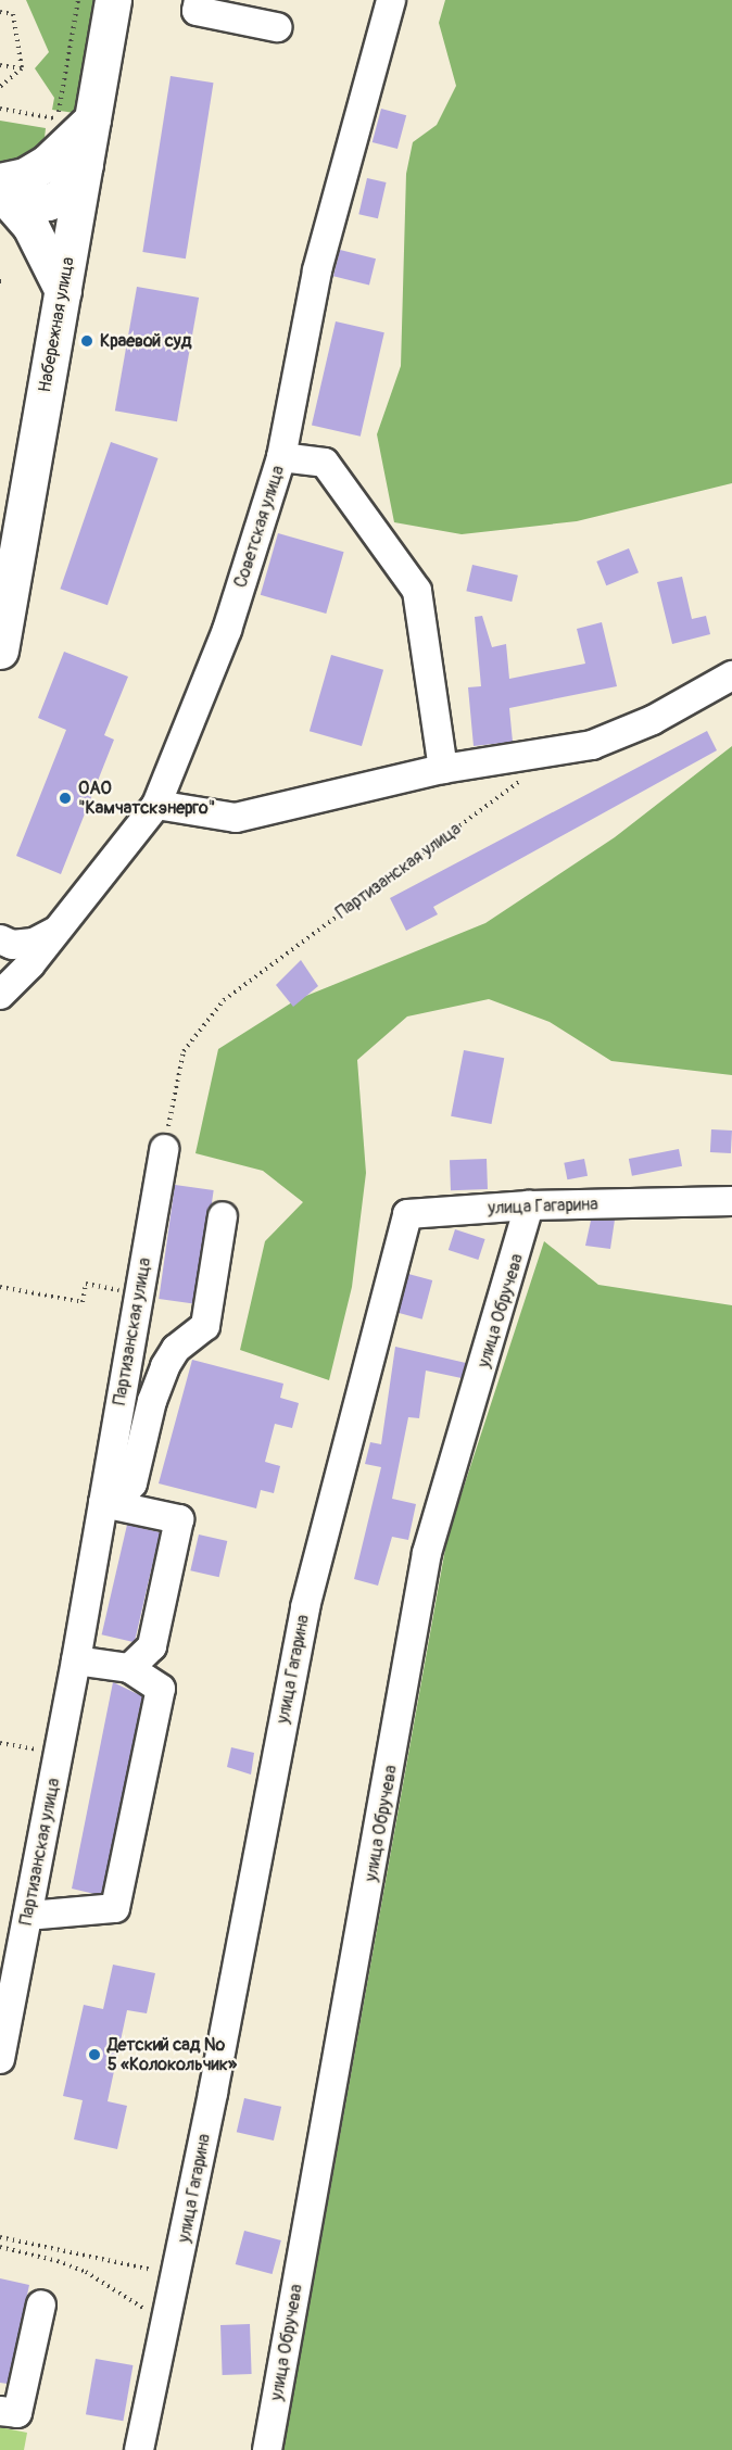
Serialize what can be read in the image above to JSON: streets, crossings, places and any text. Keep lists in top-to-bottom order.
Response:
{
  "streets": {
    "main road": ["Набережная улица"],
    "street": [
      "Советская улица",
      "Партизанская улица",
      "улица Гагарина",
      "улица Обручева"
    ]
  },
  "crossings": [
    ["улица Гагарина", "улица Обручева"]
  ],
  "places": ["Краевой суд", "ОАО \"Камчатскэнерго\"", "Детский сад № 5 «Колокольчик»"]
}
